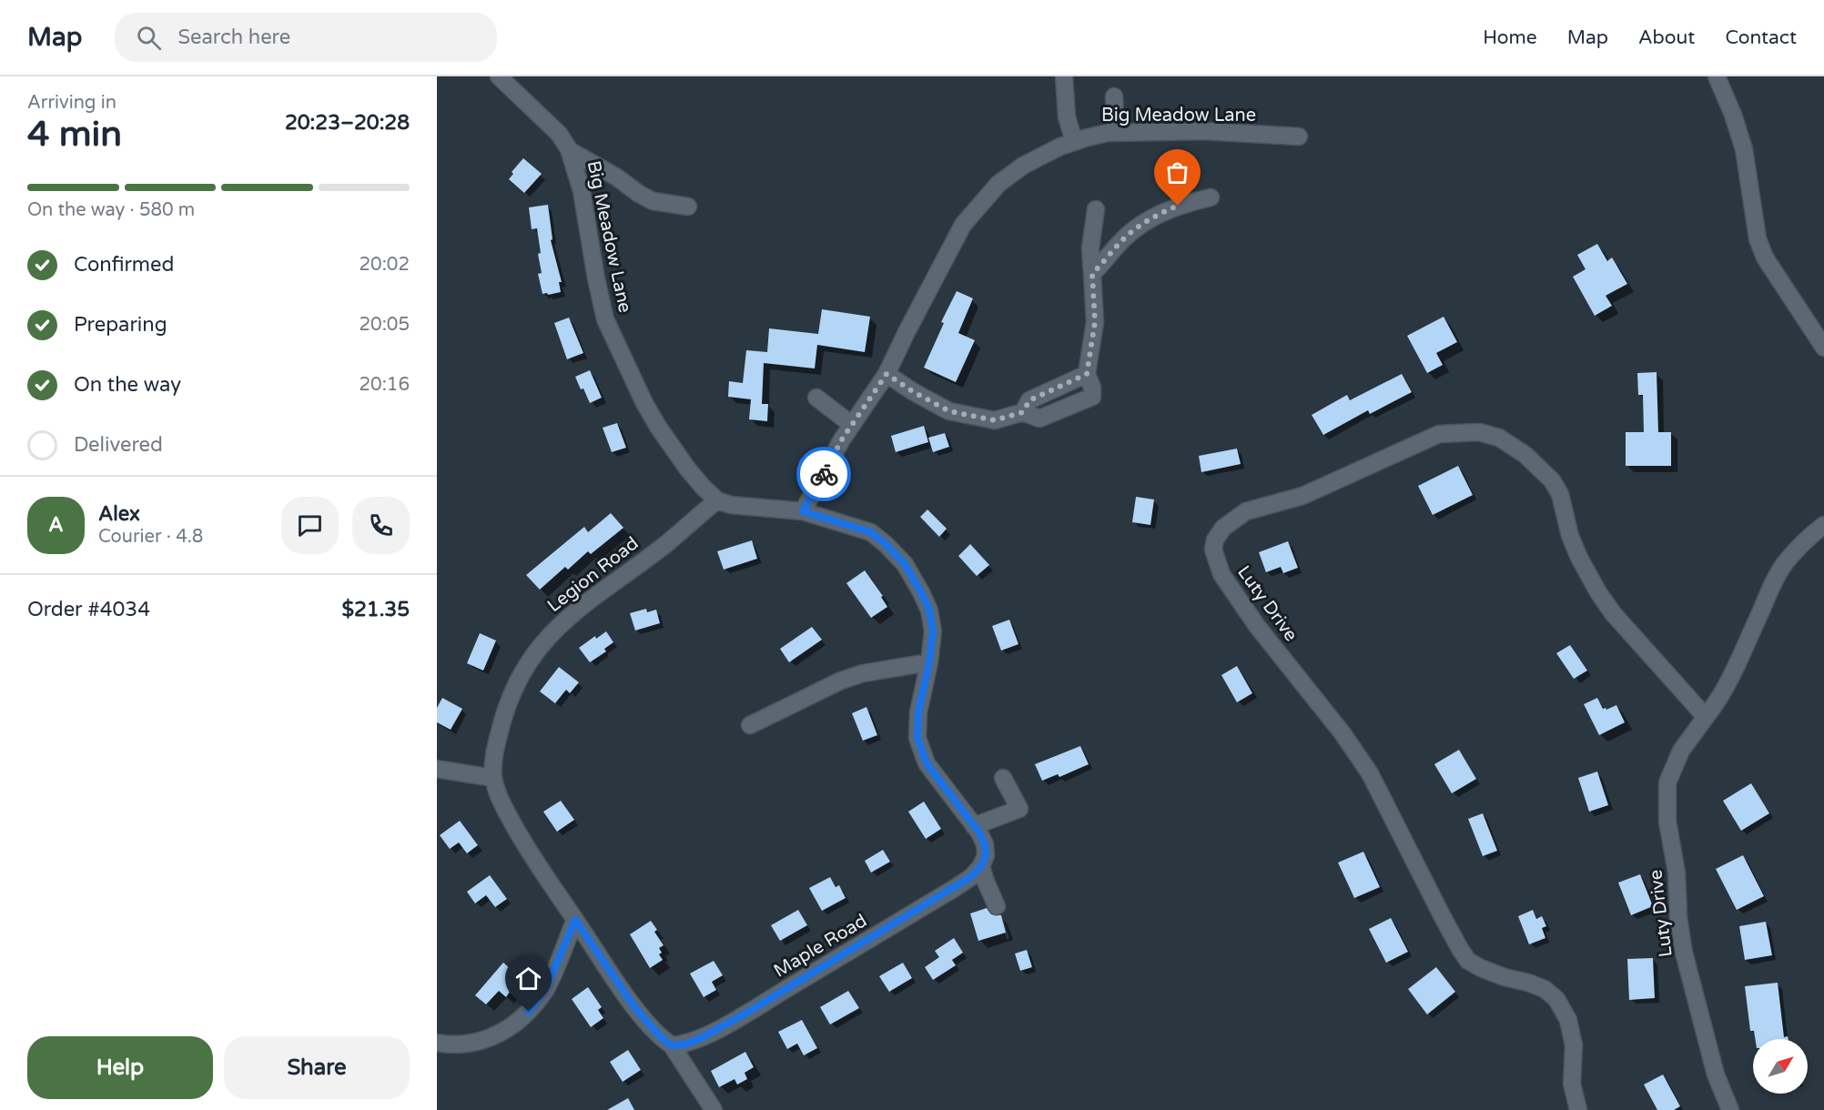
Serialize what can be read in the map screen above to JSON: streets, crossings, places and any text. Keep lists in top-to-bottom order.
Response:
{
  "streets": {
    "street": [
      "Big Meadow Lane",
      "Legion Road",
      "Luty Drive",
      "Maple Road"
    ]
  },
  "crossings": [
    ["Big Meadow Lane", "Legion Road"],
    ["Legion Road", "Maple Road"]
  ],
  "north": "top right",
  "page": {
    "header": "Map",
    "search": "Search here",
    "nav": [
      "Home",
      "Map",
      "About",
      "Contact"
    ],
    "heading": ["4 min", "Arriving in", "20:23–20:28"],
    "panel": [
      "Alex",
      "Courier · 4.8",
      "Order #4034",
      "$21.35"
    ],
    "bar": "On the way · 580 m",
    "list": [
      ["Confirmed", "20:02"],
      ["Preparing", "20:05"],
      ["On the way", "20:16"],
      "Delivered"
    ],
    "round": "A",
    "buttons": ["Help", "Share"]
  }
}
